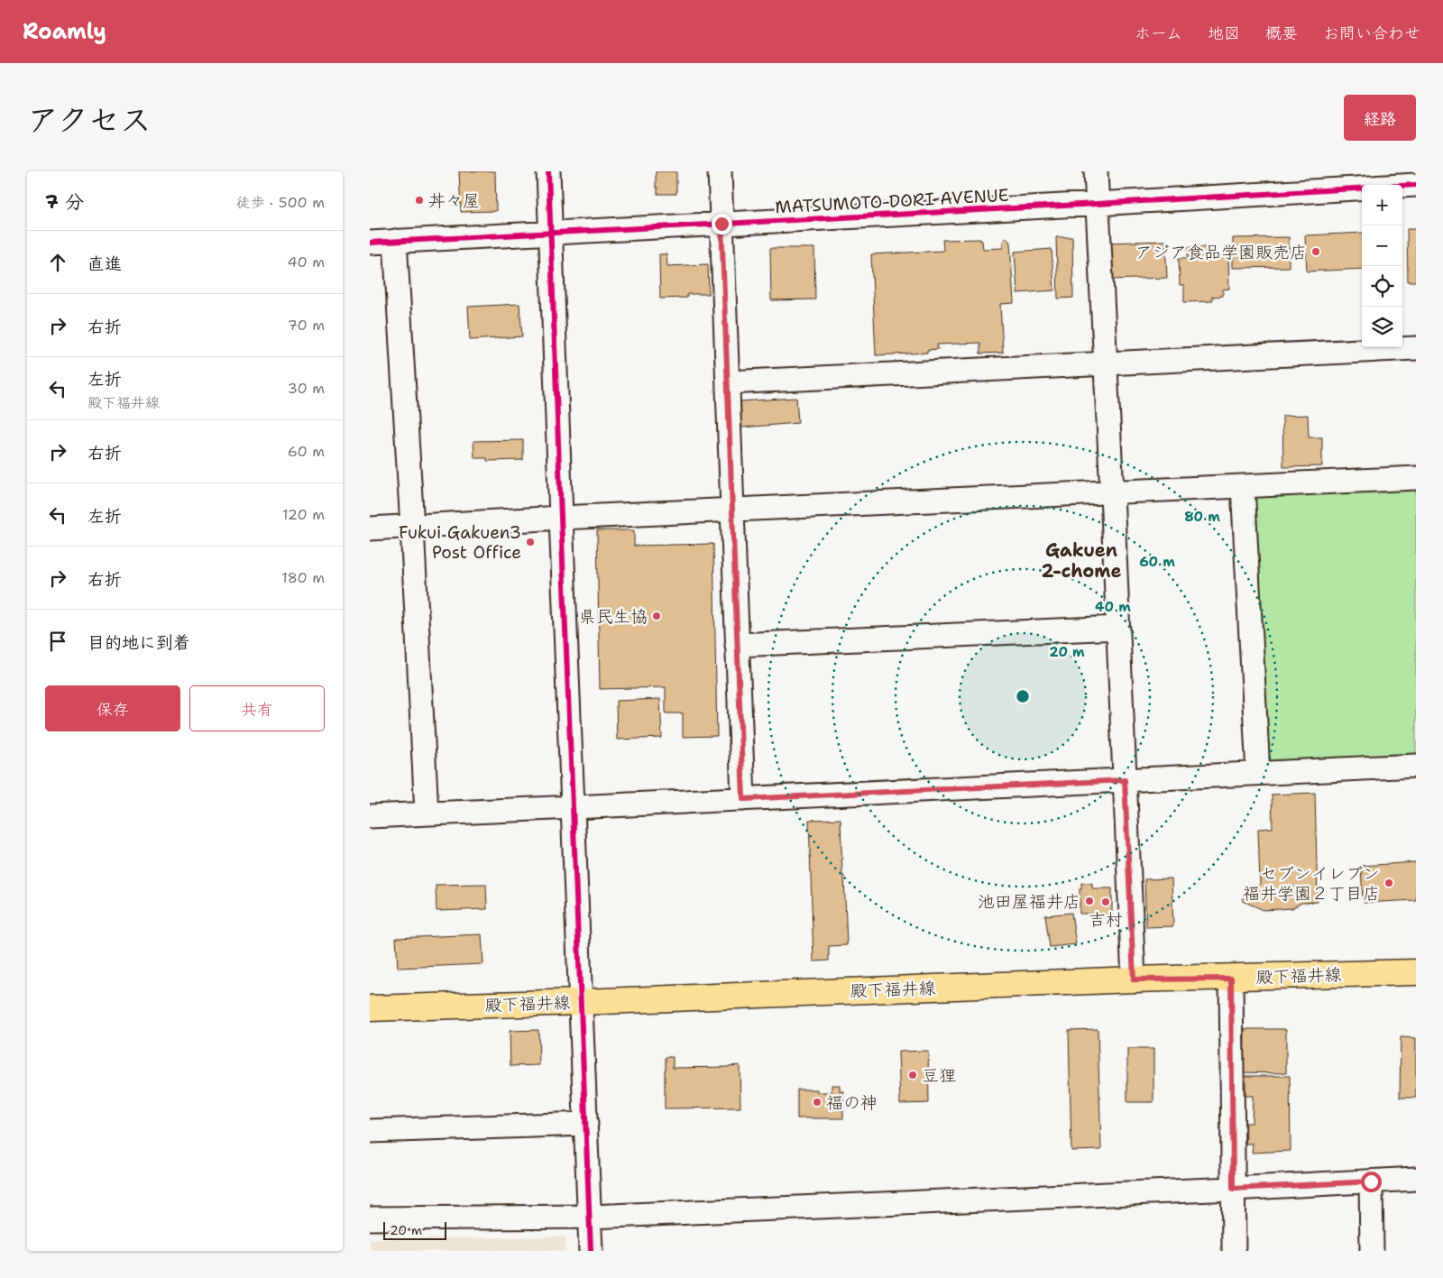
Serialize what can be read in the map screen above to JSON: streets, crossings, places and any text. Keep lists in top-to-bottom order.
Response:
{
  "streets": {
    "main road": ["殿下福井線"],
    "street": ["MATSUMOTO-DORI AVENUE"]
  },
  "districts": ["Gakuen 2-chome"],
  "places": [
    "丼々屋",
    "アジア食品学園販売店",
    "Fukui Gakuen3 Post Office",
    "県民生協",
    "セブンイレブン 福井学園２丁目店",
    "池田屋福井店",
    "吉村",
    "豆狸",
    "福の神"
  ],
  "scale_bar": "20 m",
  "page": {
    "header": "Roamly",
    "nav": [
      "ホーム",
      "地図",
      "概要",
      "お問い合わせ"
    ],
    "title": "アクセス",
    "buttons": [
      "経路",
      ["保存", "共有"]
    ],
    "heading": ["7 分", "徒歩 · 500 m"],
    "map_buttons": ["+", "−"],
    "list": [
      ["直進", "40 m"],
      ["右折", "70 m"],
      ["左折", "殿下福井線", "30 m"],
      ["右折", "60 m"],
      ["左折", "120 m"],
      ["右折", "180 m"],
      "目的地に到着"
    ],
    "scale": "20 m"
  },
  "rings": [
    "80 m",
    "60 m",
    "40 m",
    "20 m"
  ]
}
